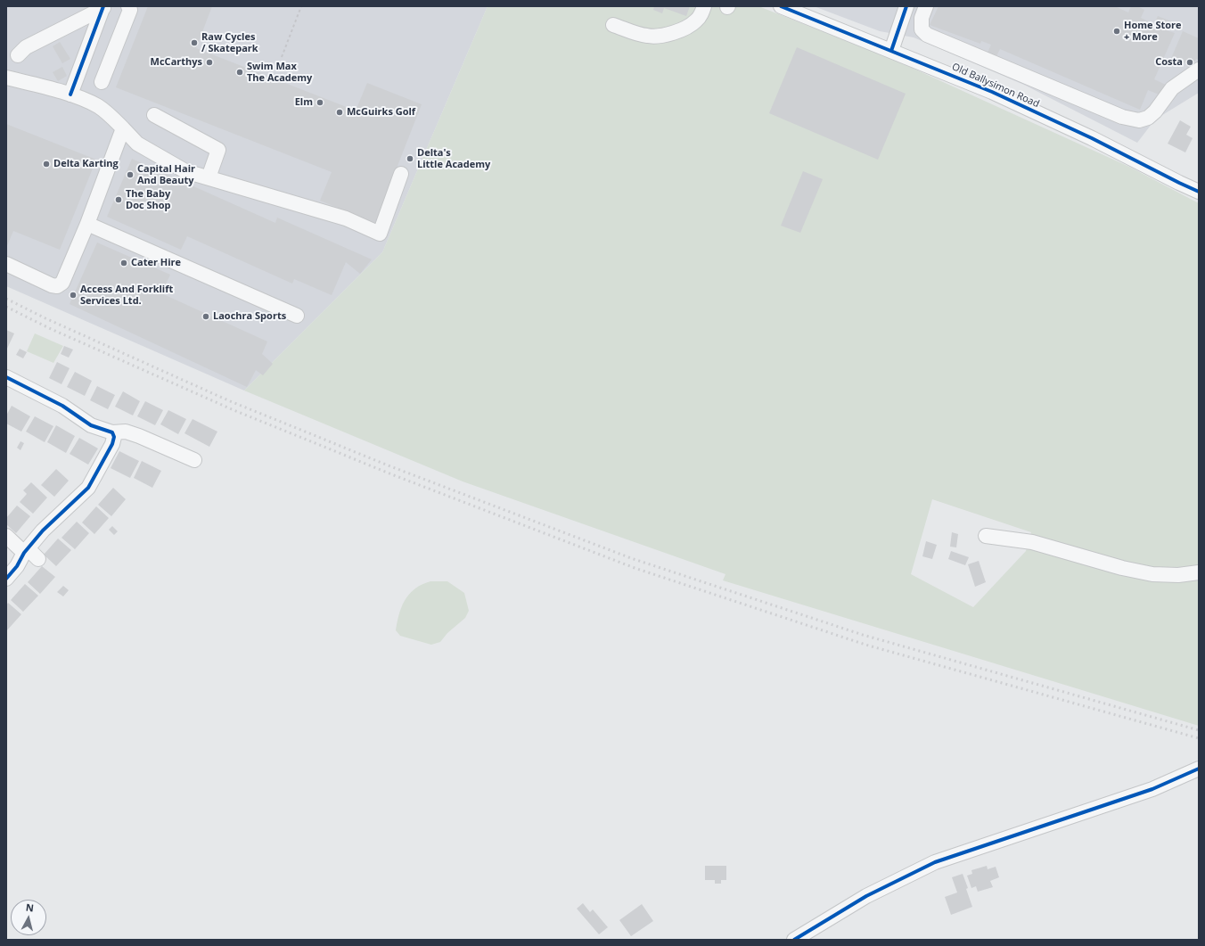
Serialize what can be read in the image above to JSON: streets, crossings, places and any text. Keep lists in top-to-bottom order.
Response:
{
  "streets": {
    "street": ["Old Ballysimon Road"]
  },
  "places": [
    "Home Store + More",
    "Raw Cycles / Skatepark",
    "McCarthys",
    "Costa",
    "Swim Max The Academy",
    "Elm",
    "McGuirks Golf",
    "Delta's Little Academy",
    "Delta Karting",
    "Capital Hair And Beauty",
    "The Baby Doc Shop",
    "Cater Hire",
    "Access And Forklift Services Ltd.",
    "Laochra Sports"
  ],
  "north": "top"
}
